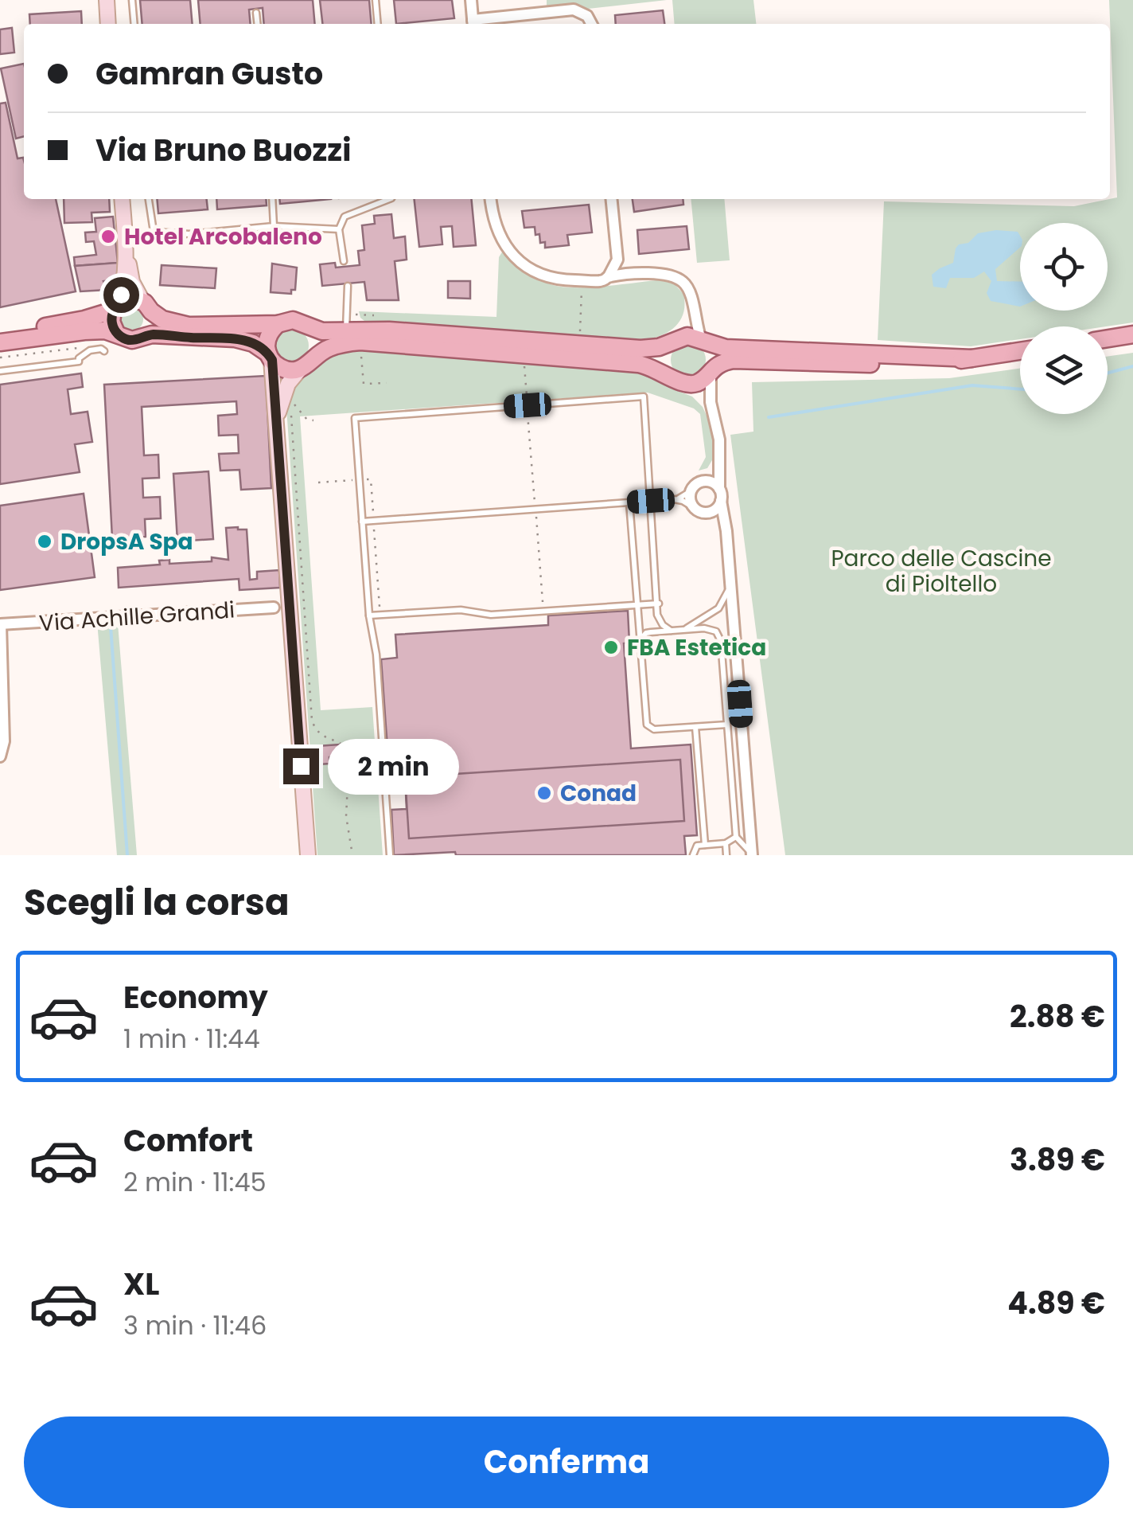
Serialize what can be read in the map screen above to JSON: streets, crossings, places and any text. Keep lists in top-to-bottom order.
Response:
{
  "streets": {
    "street": ["Via Achille Grandi"]
  },
  "parks": ["Parco delle Cascine di Pioltello"],
  "places": [
    "Hotel Arcobaleno",
    "DropsA Spa",
    "FBA Estetica",
    "Conad"
  ],
  "page": {
    "banner": ["Gamran Gusto", "Via Bruno Buozzi"],
    "bubble": "2 min",
    "heading": "Scegli la corsa",
    "list": [
      {
        "name": "Economy",
        "note": "1 min · 11:44",
        "value": "2.88 €"
      },
      {
        "name": "Comfort",
        "note": "2 min · 11:45",
        "value": "3.89 €"
      },
      {
        "name": "XL",
        "note": "3 min · 11:46",
        "value": "4.89 €"
      }
    ],
    "buttons": "Conferma"
  }
}
